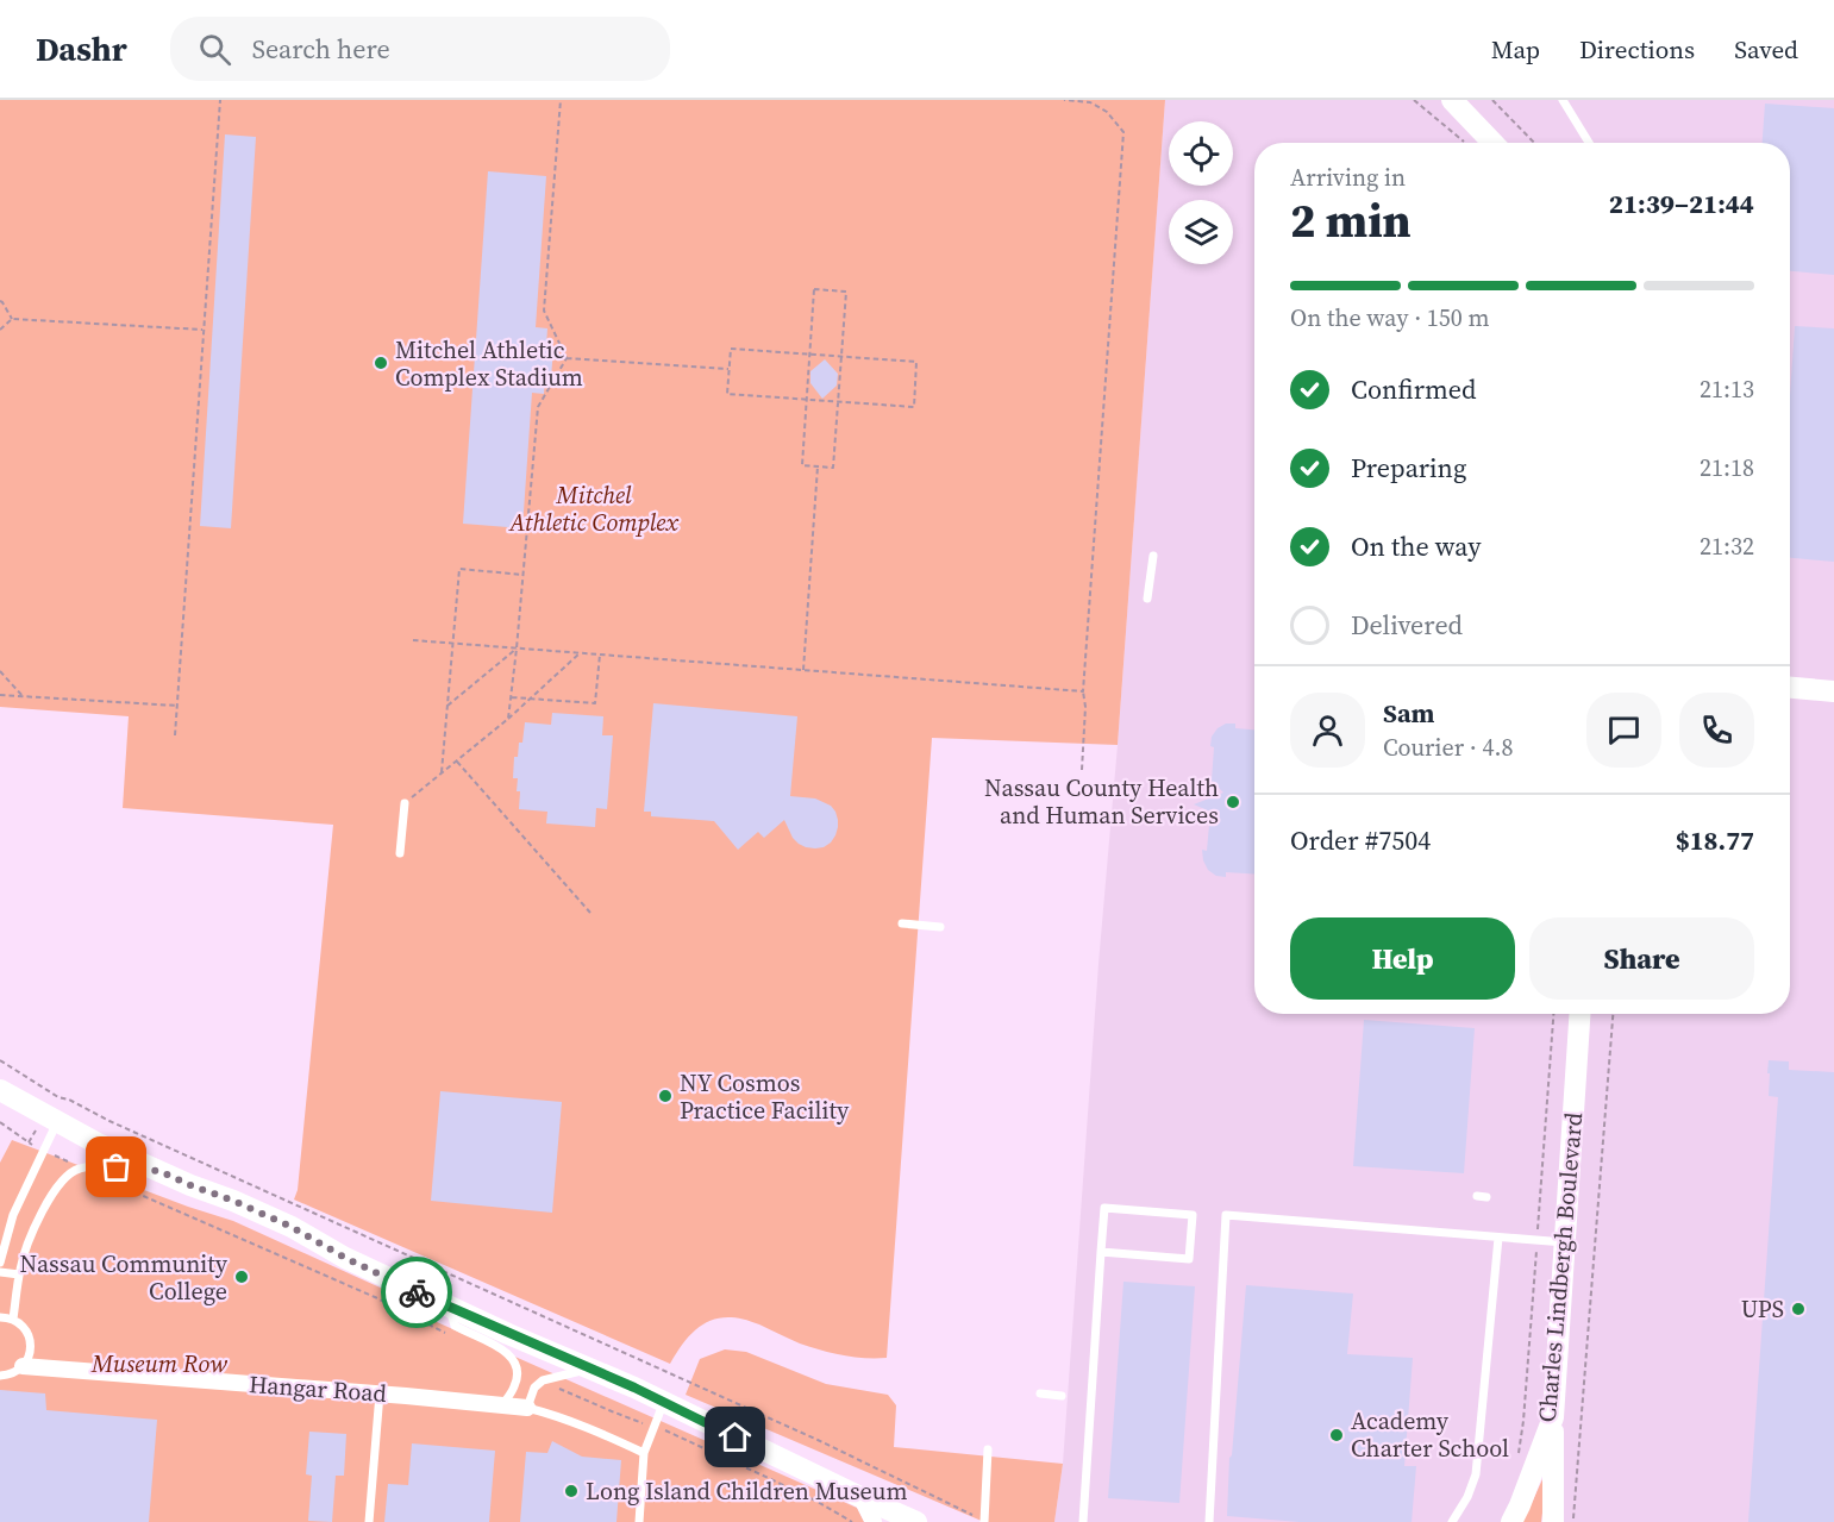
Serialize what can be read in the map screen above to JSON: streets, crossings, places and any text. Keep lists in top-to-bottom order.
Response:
{
  "streets": {
    "street": ["Charles Lindbergh Boulevard", "Hangar Road"]
  },
  "parks": ["Mitchel Athletic Complex", "Museum Row"],
  "places": [
    "Mitchel Athletic Complex Stadium",
    "Nassau County Health and Human Services",
    "NY Cosmos Practice Facility",
    "Nassau Community College",
    "UPS",
    "Academy Charter School",
    "Long Island Children Museum"
  ],
  "page": {
    "header": "Dashr",
    "search": "Search here",
    "nav": ["Map", "Directions", "Saved"],
    "heading": ["2 min", "Arriving in", "21:39–21:44"],
    "panel": [
      "Sam",
      "Courier · 4.8",
      "Order #7504",
      "$18.77"
    ],
    "bar": "On the way · 150 m",
    "list": [
      ["Confirmed", "21:13"],
      ["Preparing", "21:18"],
      ["On the way", "21:32"],
      "Delivered"
    ],
    "buttons": ["Help", "Share"]
  }
}
